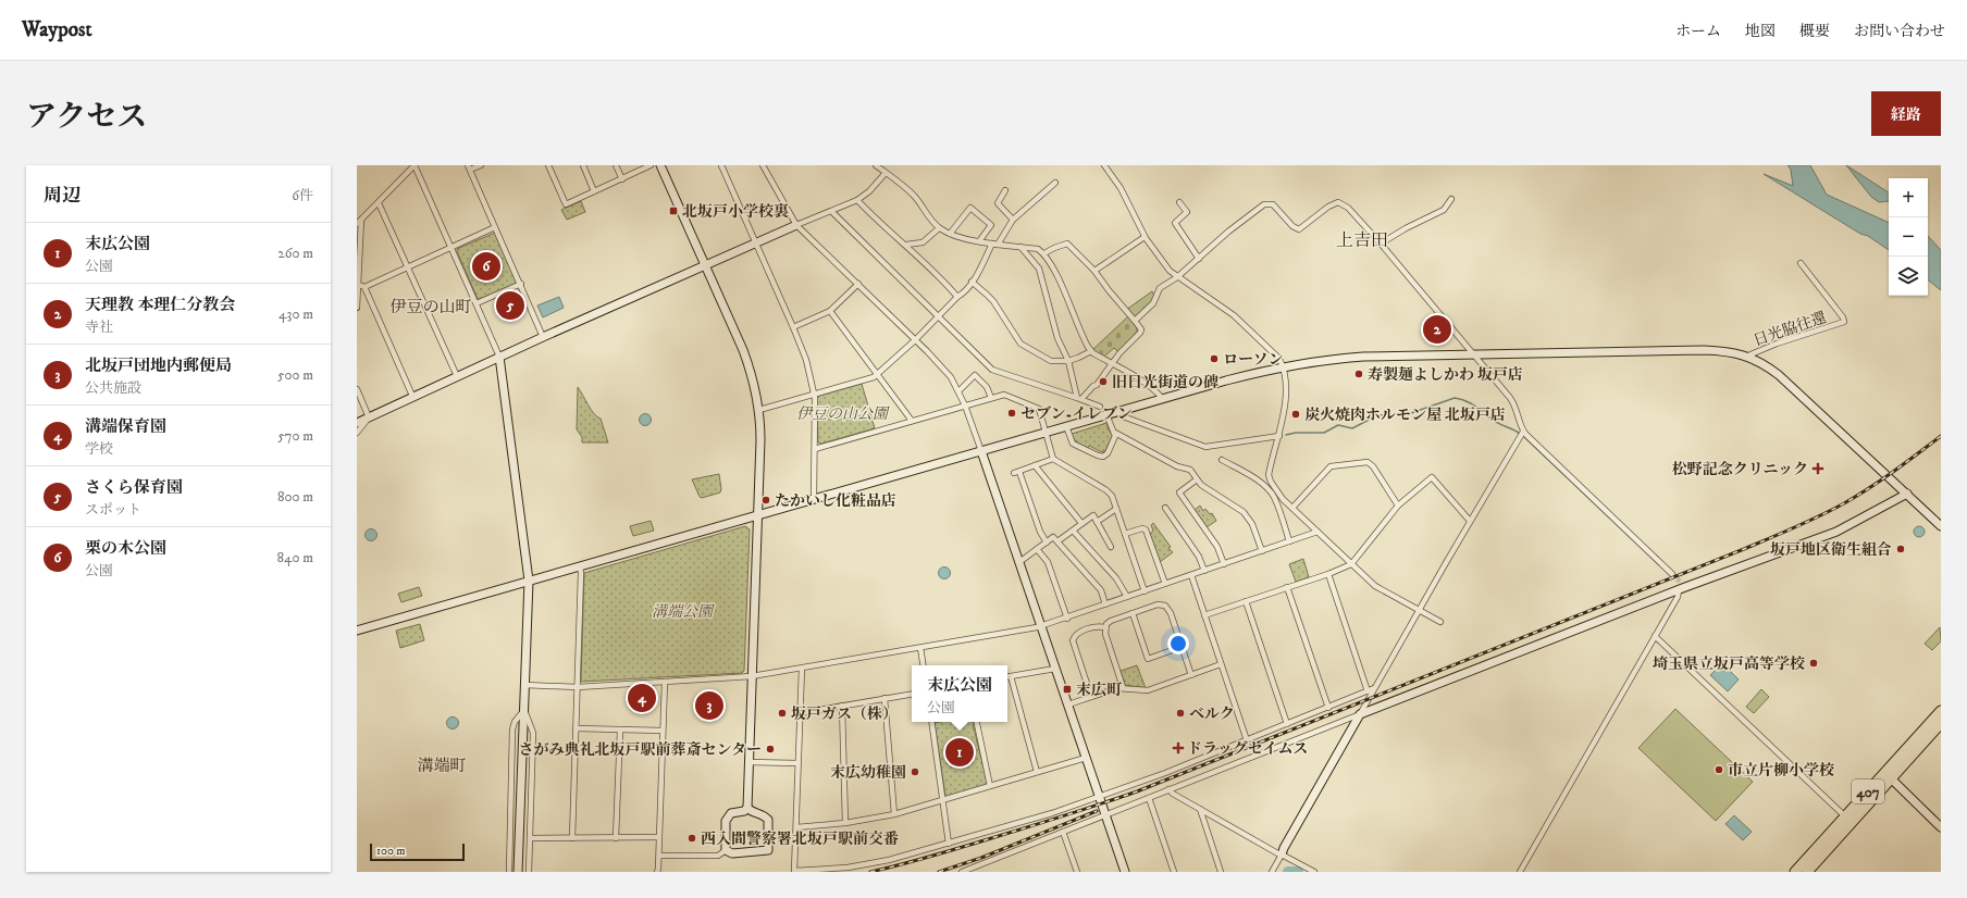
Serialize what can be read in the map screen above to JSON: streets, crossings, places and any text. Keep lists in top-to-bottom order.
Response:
{
  "streets": {
    "highway": ["407"],
    "street": ["日光脇往還"]
  },
  "districts": ["上吉田", "伊豆の山町", "溝端町"],
  "parks": ["伊豆の山公園", "溝端公園"],
  "places": {
    "transit": ["北坂戸小学校裏", "末広町"],
    "other": [
      "ローソン",
      "寿製麺よしかわ 坂戸店",
      "旧日光街道の碑",
      "セブン-イレブン",
      "炭火焼肉ホルモン屋 北坂戸店",
      "たかいし化粧品店",
      "坂戸地区衛生組合",
      "埼玉県立坂戸高等学校",
      "坂戸ガス（株）",
      "ベルク",
      "さがみ典礼北坂戸駅前葬斎センター",
      "市立片柳小学校",
      "末広幼稚園",
      "西入間警察署北坂戸駅前交番"
    ],
    "health": ["松野記念クリニック", "ドラッグセイムス"]
  },
  "scale_bar": "100 m",
  "page": {
    "header": "Waypost",
    "nav": [
      "ホーム",
      "地図",
      "概要",
      "お問い合わせ"
    ],
    "title": "アクセス",
    "buttons": "経路",
    "heading": ["周辺", "6件"],
    "map_buttons": ["+", "−"],
    "list": [
      {
        "mark": "1",
        "name": "末広公園",
        "note": "公園",
        "value": "260 m"
      },
      {
        "mark": "2",
        "name": "天理教 本理仁分教会",
        "note": "寺社",
        "value": "430 m"
      },
      {
        "mark": "3",
        "name": "北坂戸団地内郵便局",
        "note": "公共施設",
        "value": "500 m"
      },
      {
        "mark": "4",
        "name": "溝端保育園",
        "note": "学校",
        "value": "570 m"
      },
      {
        "mark": "5",
        "name": "さくら保育園",
        "note": "スポット",
        "value": "800 m"
      },
      {
        "mark": "6",
        "name": "栗の木公園",
        "note": "公園",
        "value": "840 m"
      }
    ],
    "pins": [
      "6",
      "5",
      "2",
      "4",
      "3",
      "1"
    ],
    "popup": ["末広公園", "公園"],
    "scale": "100 m"
  }
}
